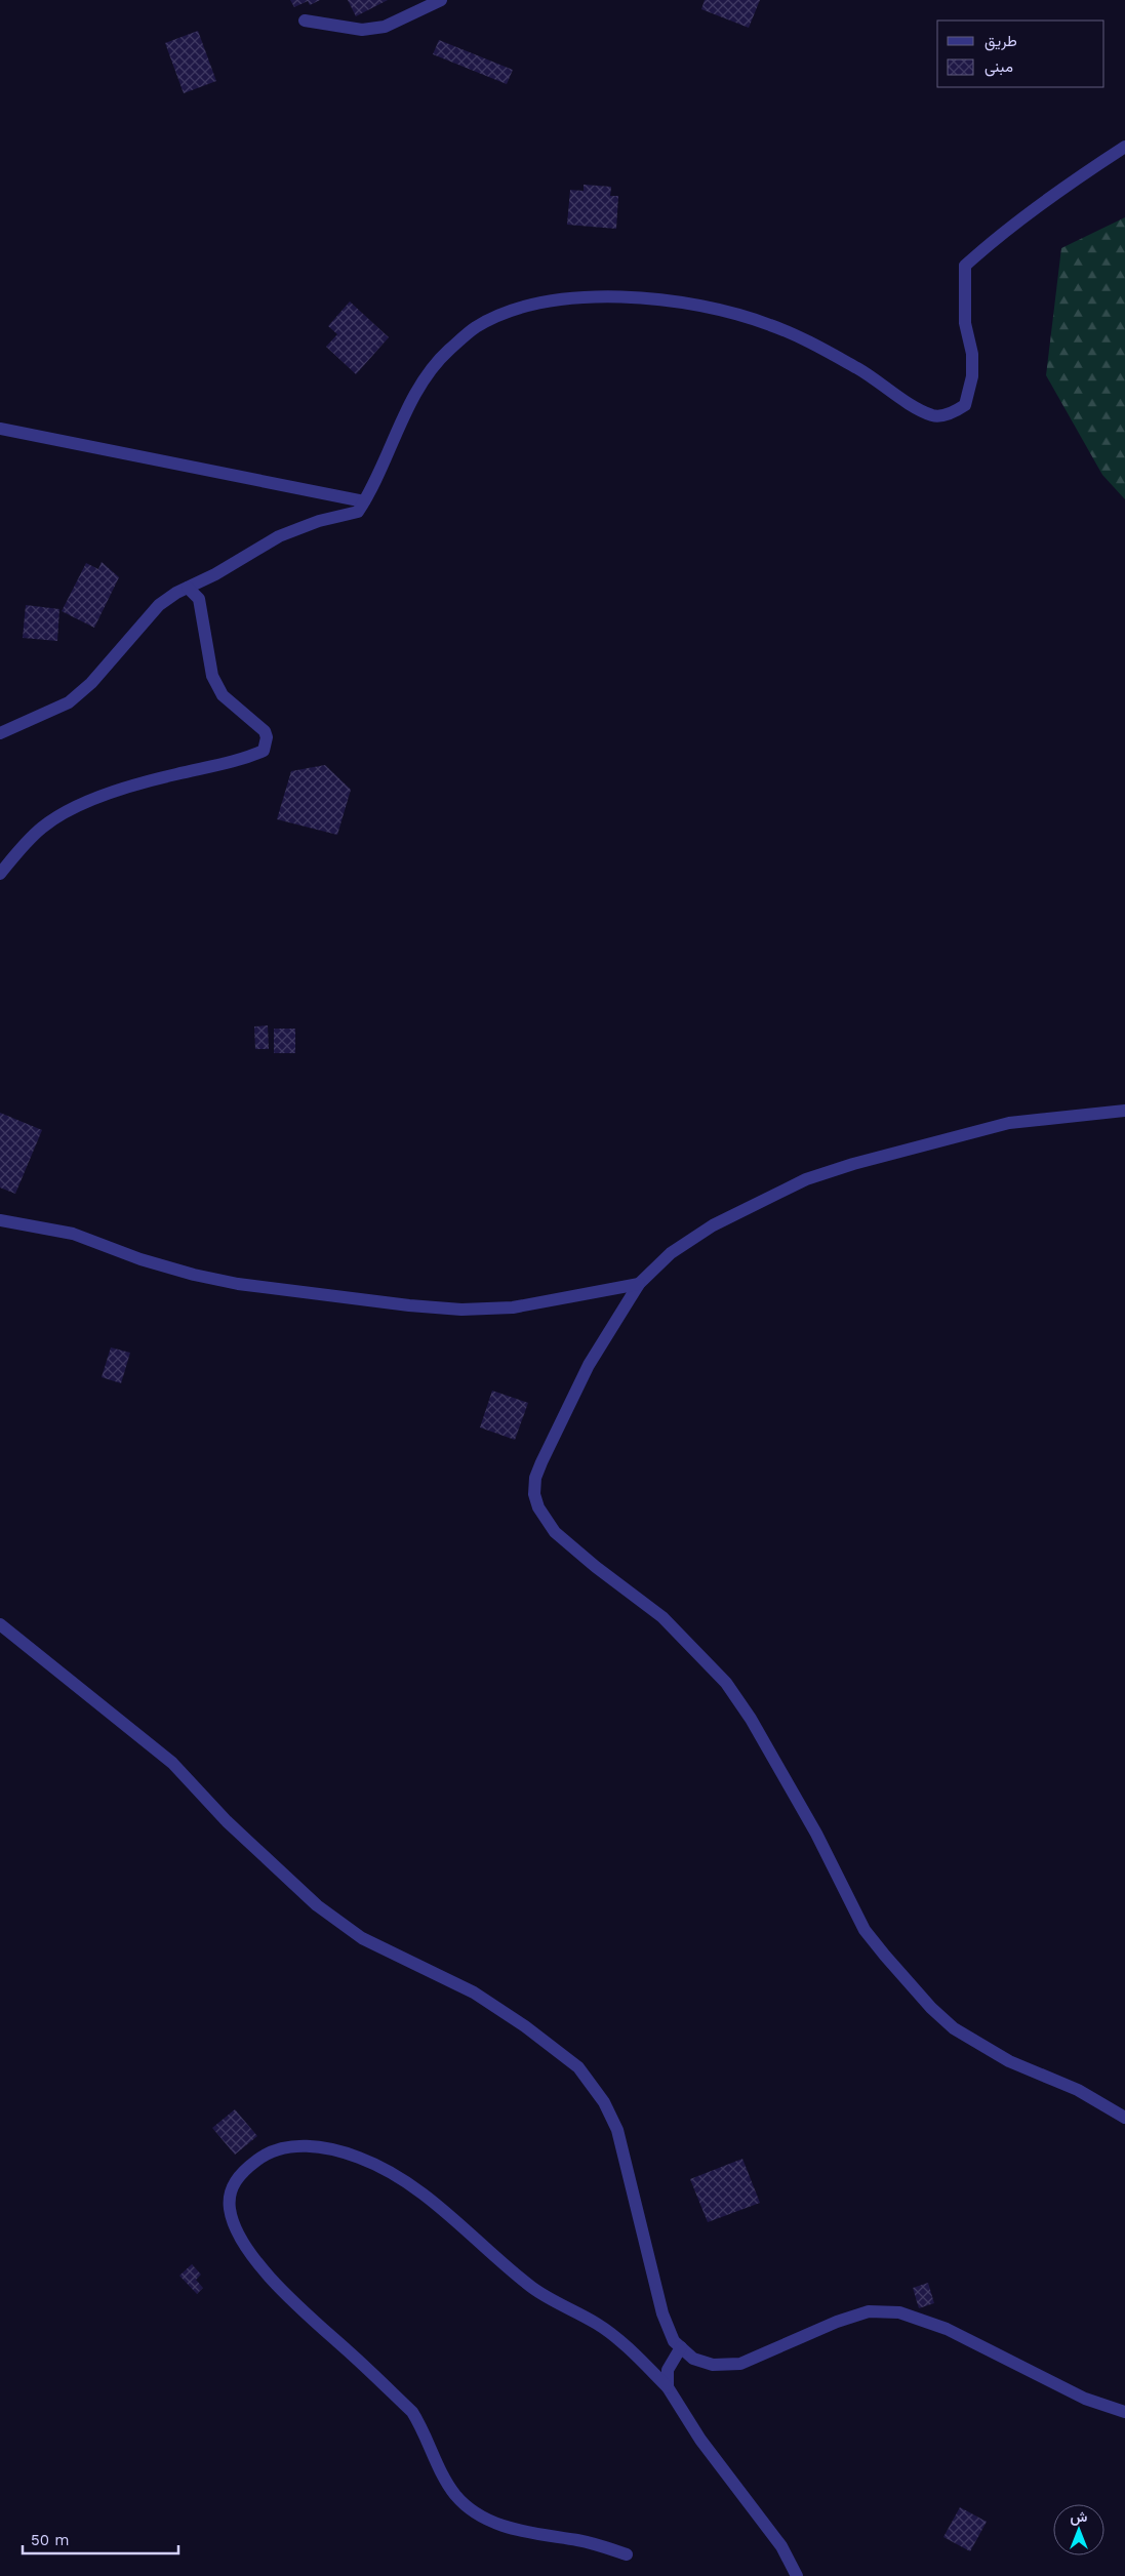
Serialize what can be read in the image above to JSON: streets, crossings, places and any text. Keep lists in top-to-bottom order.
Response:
{
  "legend": ["طريق", "مبنى"],
  "scale_bar": "50 m",
  "north": "top"
}
